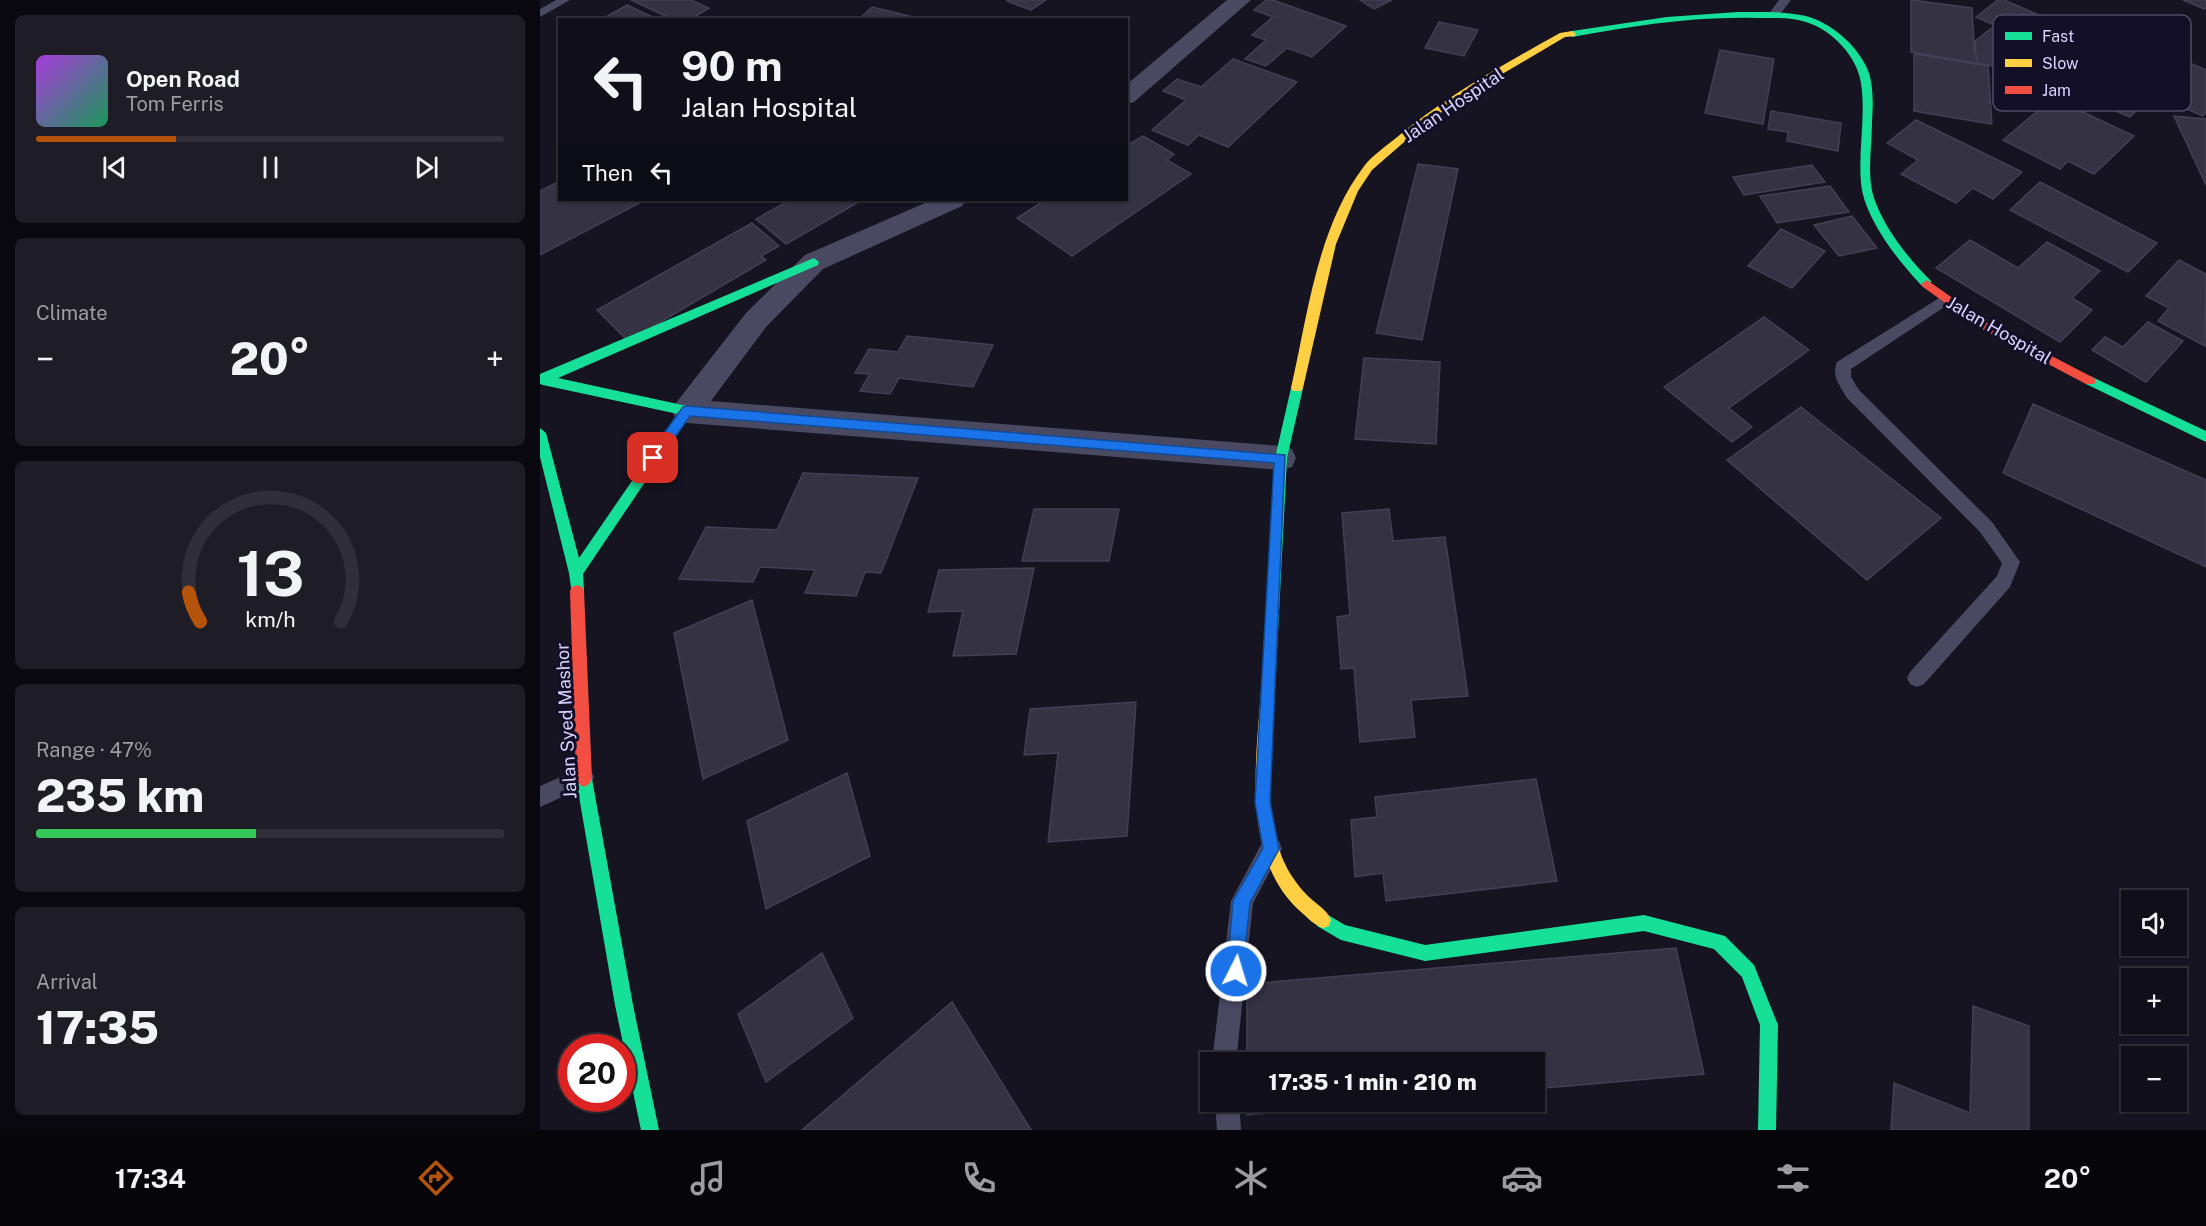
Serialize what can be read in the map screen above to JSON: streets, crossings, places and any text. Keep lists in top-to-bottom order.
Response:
{
  "streets": {
    "street": ["Jalan Hospital", "Jalan Syed Mashor"]
  },
  "legend": ["Fast", "Slow", "Jam"],
  "page": {
    "turn": ["90 m", "Jalan Hospital"],
    "song": ["Open Road", "Tom Ferris"],
    "then": "Then",
    "tile": [
      "Climate",
      ["Range · 47%", "235 km"],
      ["Arrival", "17:35"]
    ],
    "heat": ["−", "20°", "+"],
    "map_buttons": ["+", "−"],
    "limit": "20",
    "trip": "17:35 · 1 min · 210 m",
    "tabs": ["17:34", "20°"],
    "gauge": ["13", "km/h"]
  }
}
